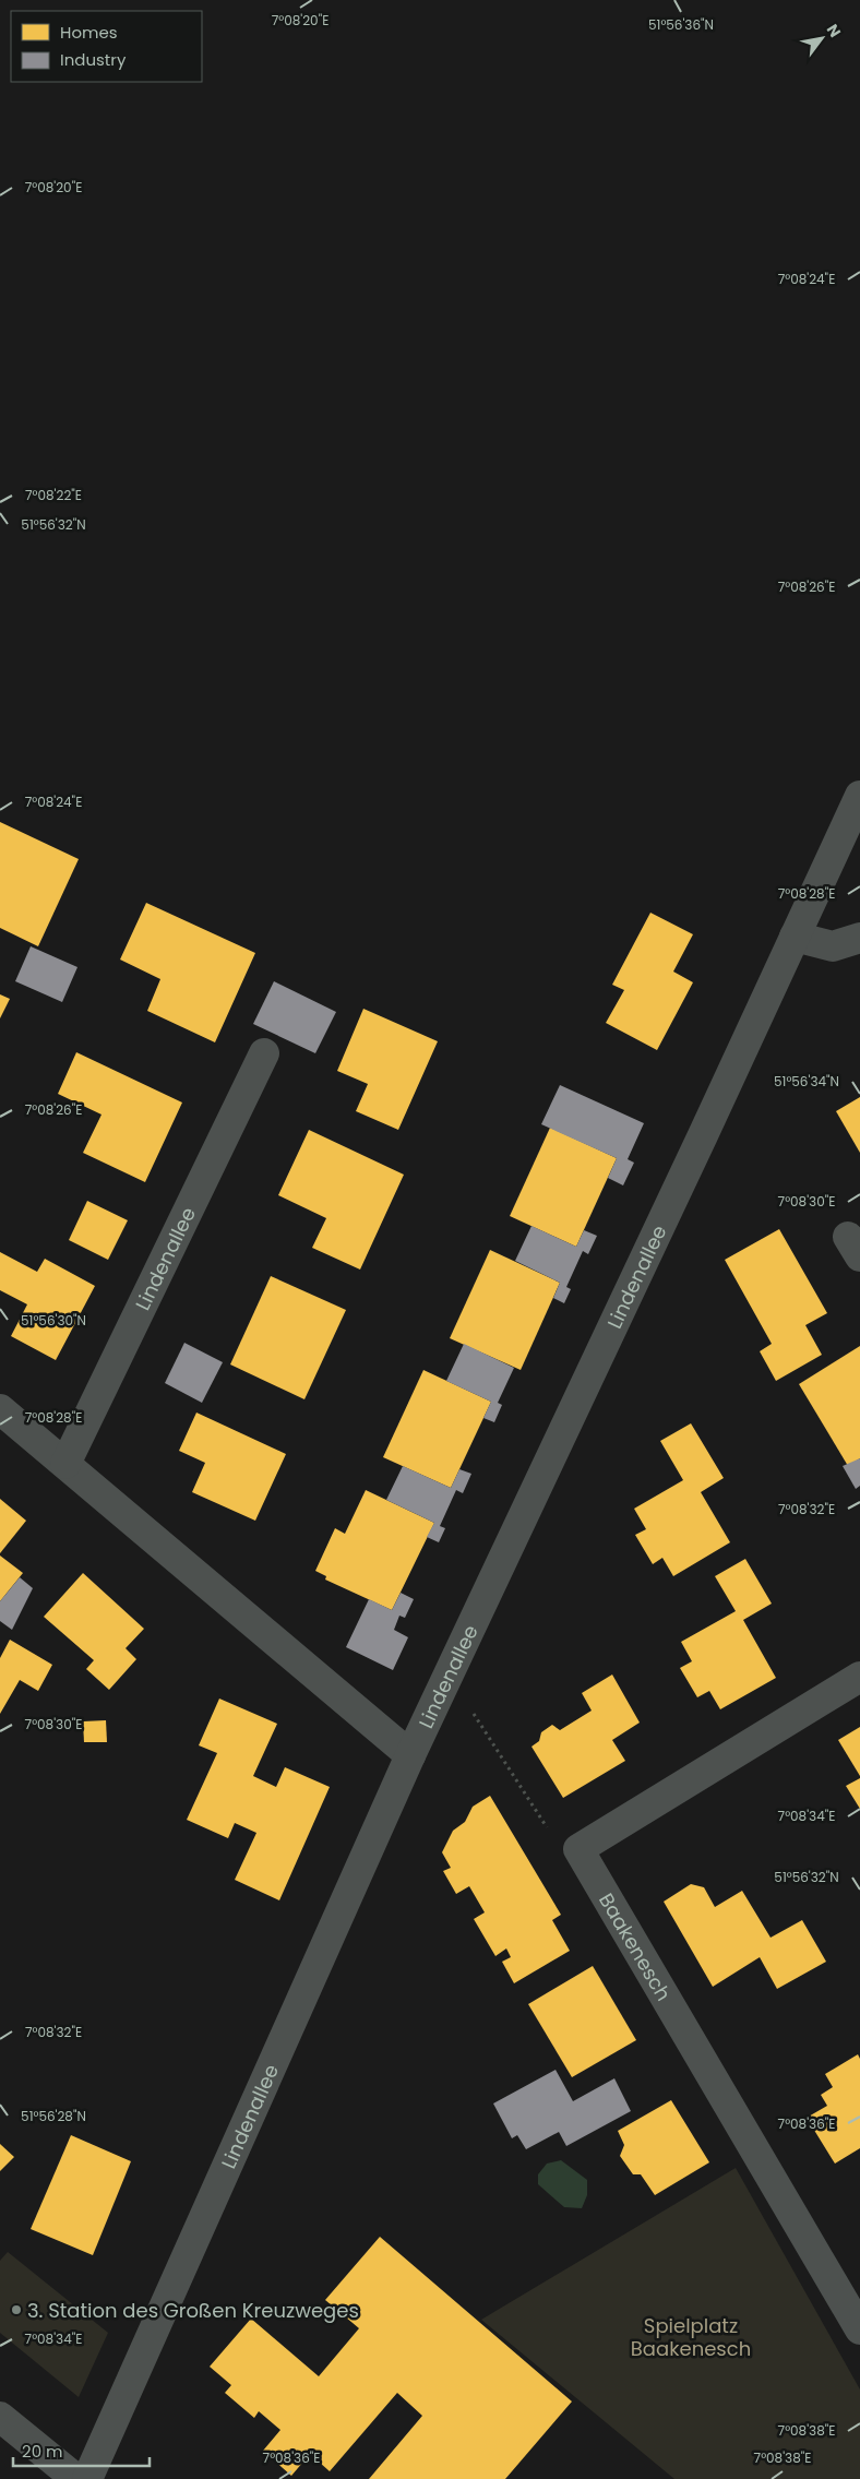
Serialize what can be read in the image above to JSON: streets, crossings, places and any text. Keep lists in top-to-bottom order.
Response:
{
  "streets": {
    "street": ["Lindenallee", "Baakenesch"]
  },
  "parks": ["Spielplatz Baakenesch"],
  "places": ["3. Station des Großen Kreuzweges"],
  "legend": ["Homes", "Industry"],
  "scale_bar": "20 m",
  "north": "top right",
  "coordinates": [
    "7°08'20\"E",
    "51°56'36\"N",
    "7°08'24\"E",
    "7°08'22\"E",
    "51°56'32\"N",
    "7°08'26\"E",
    "7°08'28\"E",
    "51°56'34\"N",
    "7°08'30\"E",
    "51°56'30\"N",
    "7°08'32\"E",
    "7°08'34\"E",
    "51°56'28\"N",
    "7°08'36\"E",
    "7°08'38\"E"
  ]
}
